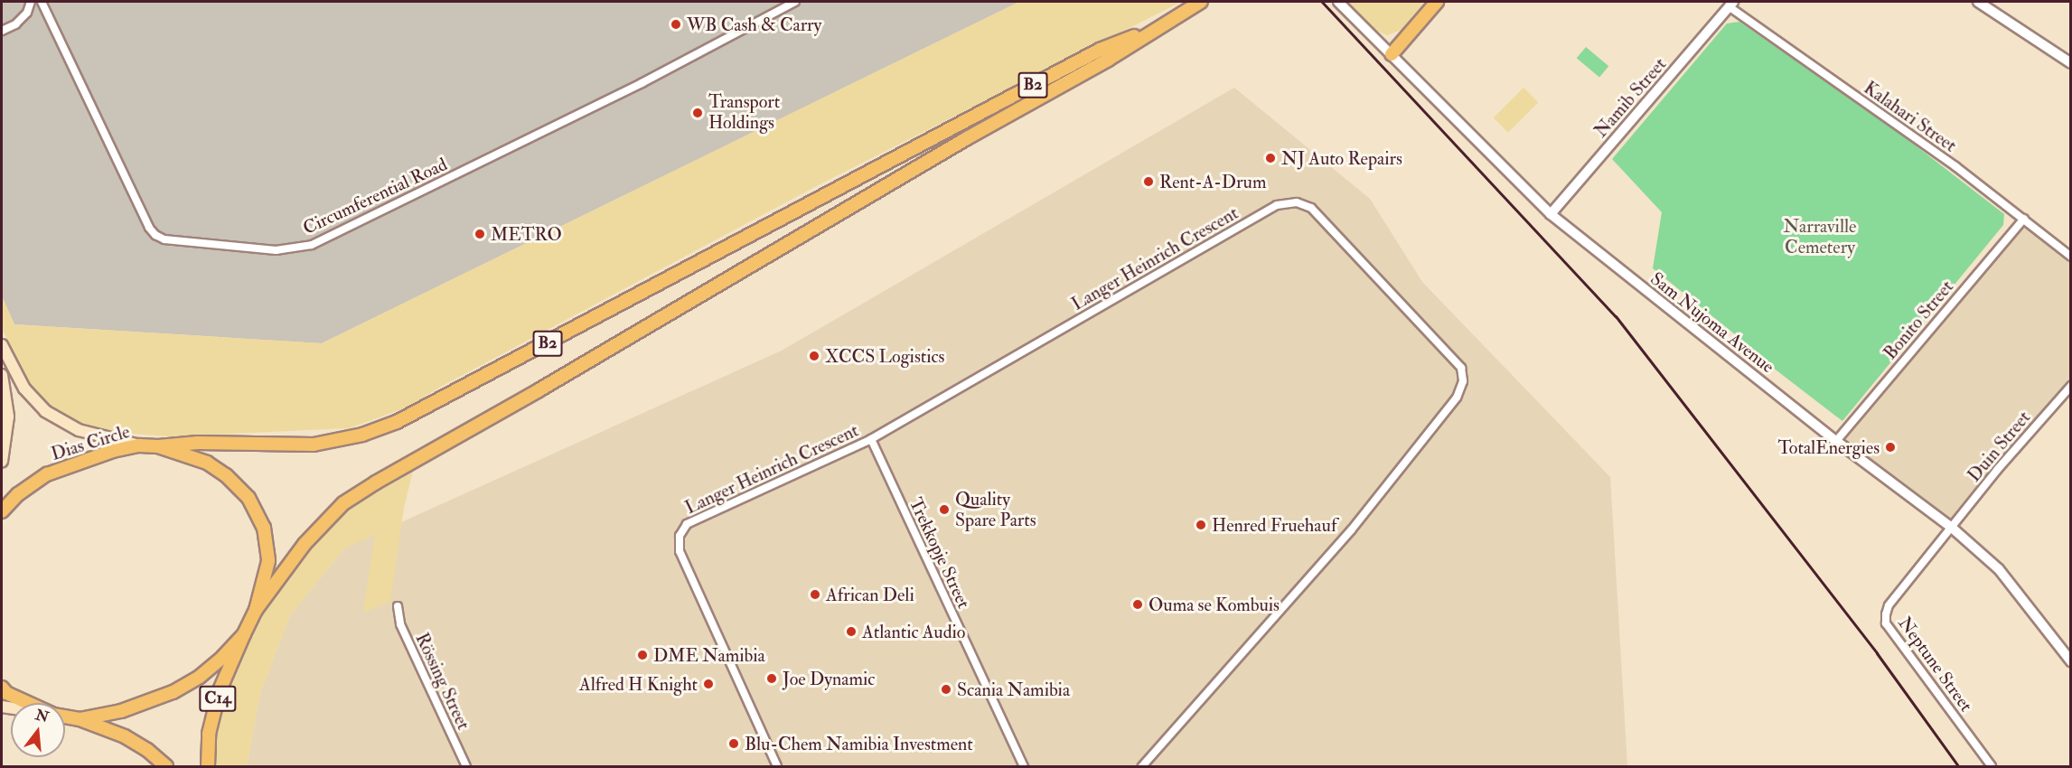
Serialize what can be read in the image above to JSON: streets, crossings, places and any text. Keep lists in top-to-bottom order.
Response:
{
  "streets": {
    "main road": ["B2", "Dias Circle", "C14"],
    "street": [
      "Namib Street",
      "Kalahari Street",
      "Circumferential Road",
      "Langer Heinrich Crescent",
      "Bonito Street",
      "Sam Nujoma Avenue",
      "Duin Street",
      "Trekkopje Street",
      "Neptune Street",
      "Rössing Street"
    ]
  },
  "crossings": [
    ["B2", "Dias Circle"],
    ["Namib Street", "Kalahari Street"],
    ["Namib Street", "Sam Nujoma Avenue"],
    ["Kalahari Street", "Bonito Street"],
    ["Langer Heinrich Crescent", "Trekkopje Street"],
    ["Bonito Street", "Sam Nujoma Avenue"],
    ["Sam Nujoma Avenue", "Duin Street"],
    ["Sam Nujoma Avenue", "Neptune Street"],
    ["Dias Circle", "C14"],
    ["Duin Street", "Neptune Street"]
  ],
  "parks": ["Narraville Cemetery"],
  "places": [
    "WB Cash & Carry",
    "Transport Holdings",
    "NJ Auto Repairs",
    "Rent-A-Drum",
    "METRO",
    "XCCS Logistics",
    "TotalEnergies",
    "Quality Spare Parts",
    "Henred Fruehauf",
    "African Deli",
    "Ouma se Kombuis",
    "Atlantic Audio",
    "DME Namibia",
    "Joe Dynamic",
    "Alfred H Knight",
    "Scania Namibia",
    "Blu-Chem Namibia Investment"
  ],
  "north": "top"
}
